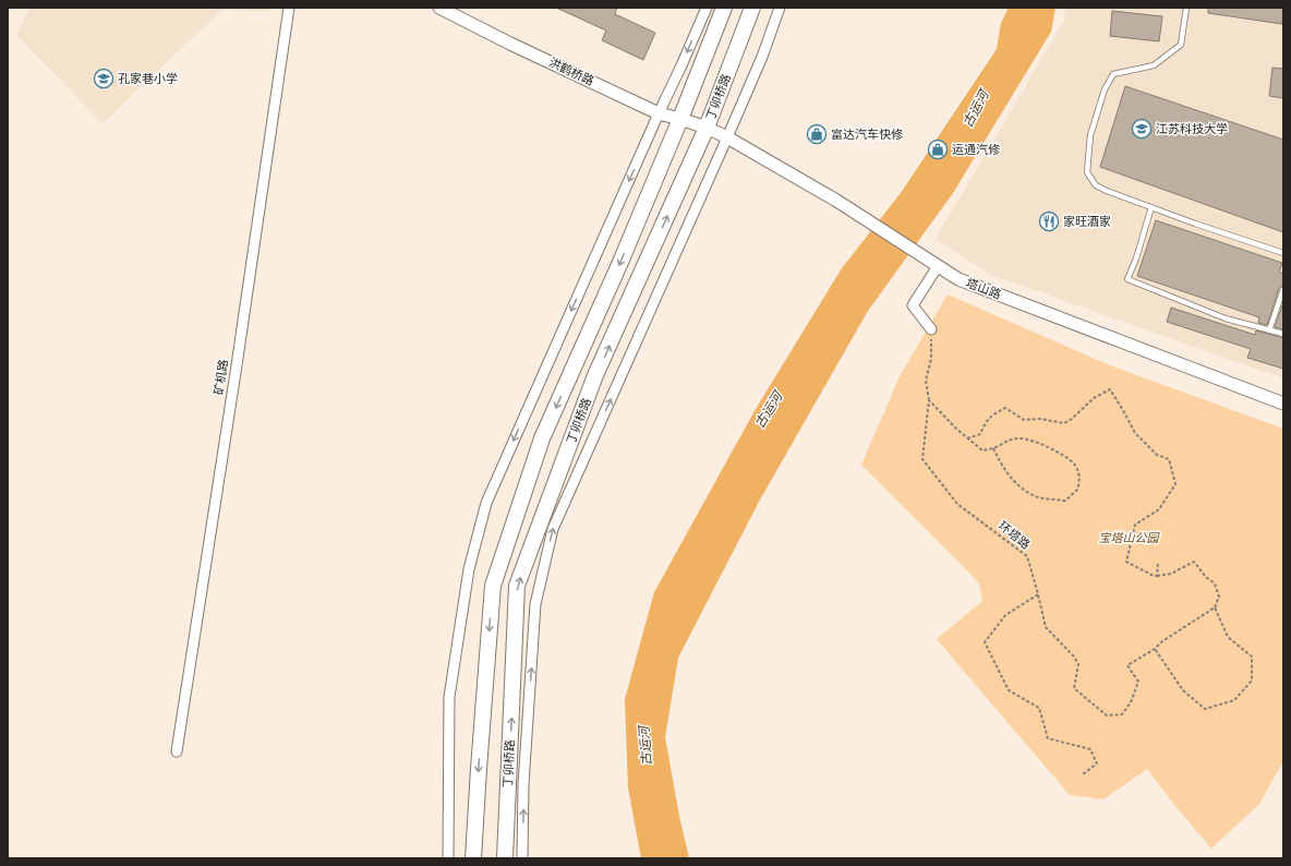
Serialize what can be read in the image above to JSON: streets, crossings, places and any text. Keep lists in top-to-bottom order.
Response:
{
  "streets": {
    "main road": ["丁卯桥路"],
    "street": ["洪鹤桥路", "塔山路", "矿机路"],
    "path": ["环塔路"]
  },
  "crossings": [
    ["洪鹤桥路", "丁卯桥路"],
    ["洪鹤桥路", "塔山路"],
    ["丁卯桥路", "塔山路"]
  ],
  "water": ["古运河"],
  "parks": ["宝塔山公园"],
  "places": {
    "school or university": ["孔家巷小学", "江苏科技大学"],
    "shop": ["富达汽车快修", "运通汽修"],
    "restaurant": ["家旺酒家"]
  }
}
